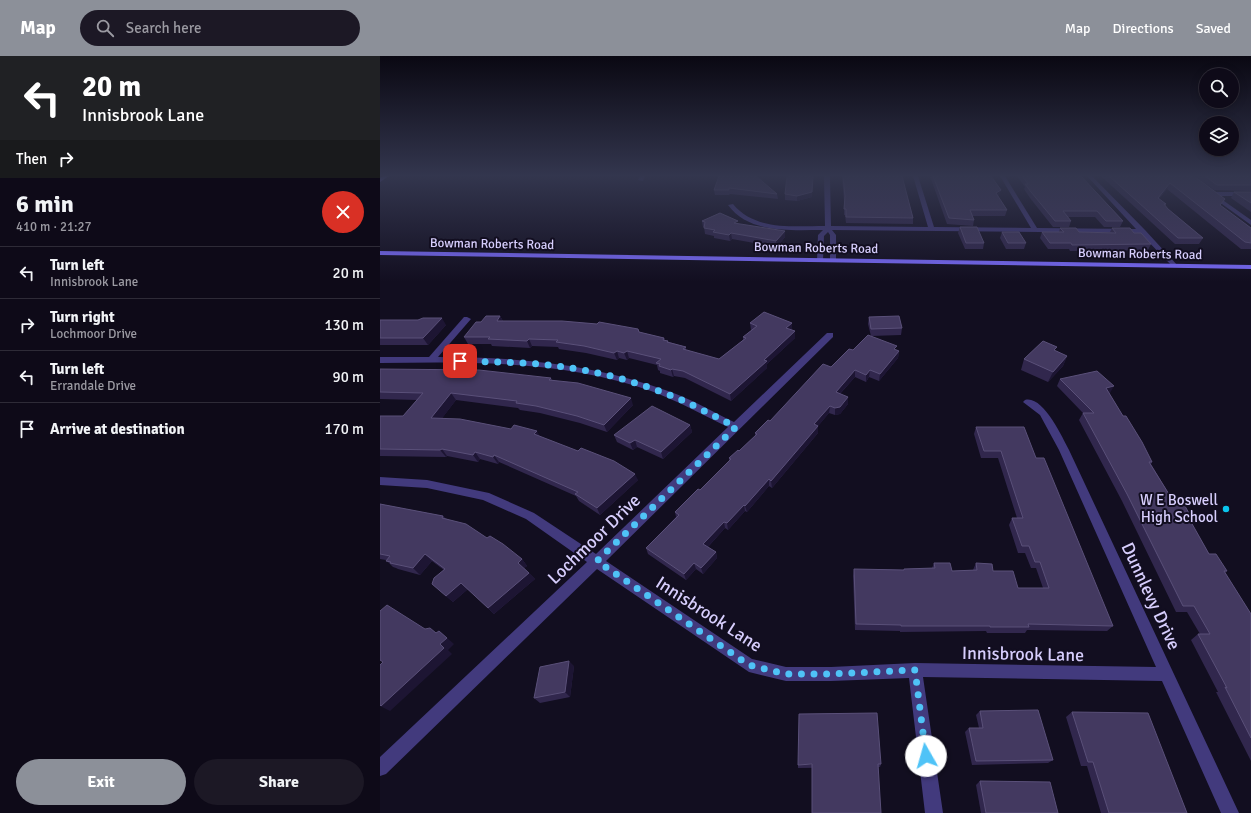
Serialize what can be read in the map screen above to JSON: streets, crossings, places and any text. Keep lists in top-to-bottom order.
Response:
{
  "streets": {
    "street": [
      "Bowman Roberts Road",
      "Lochmoor Drive",
      "Dunnlevy Drive",
      "Innisbrook Lane"
    ]
  },
  "crossings": [
    ["Lochmoor Drive", "Innisbrook Lane"],
    ["Dunnlevy Drive", "Innisbrook Lane"]
  ],
  "places": ["W E Boswell High School"],
  "page": {
    "header": "Map",
    "search": "Search here",
    "nav": ["Map", "Directions", "Saved"],
    "turn": ["20 m", "Innisbrook Lane"],
    "then": "Then",
    "heading": ["6 min", "410 m · 21:27"],
    "list": [
      {
        "name": "Turn left",
        "note": "Innisbrook Lane",
        "value": "20 m"
      },
      {
        "name": "Turn right",
        "note": "Lochmoor Drive",
        "value": "130 m"
      },
      {
        "name": "Turn left",
        "note": "Errandale Drive",
        "value": "90 m"
      },
      {
        "name": "Arrive at destination",
        "value": "170 m"
      }
    ],
    "buttons": ["Exit", "Share"]
  }
}
